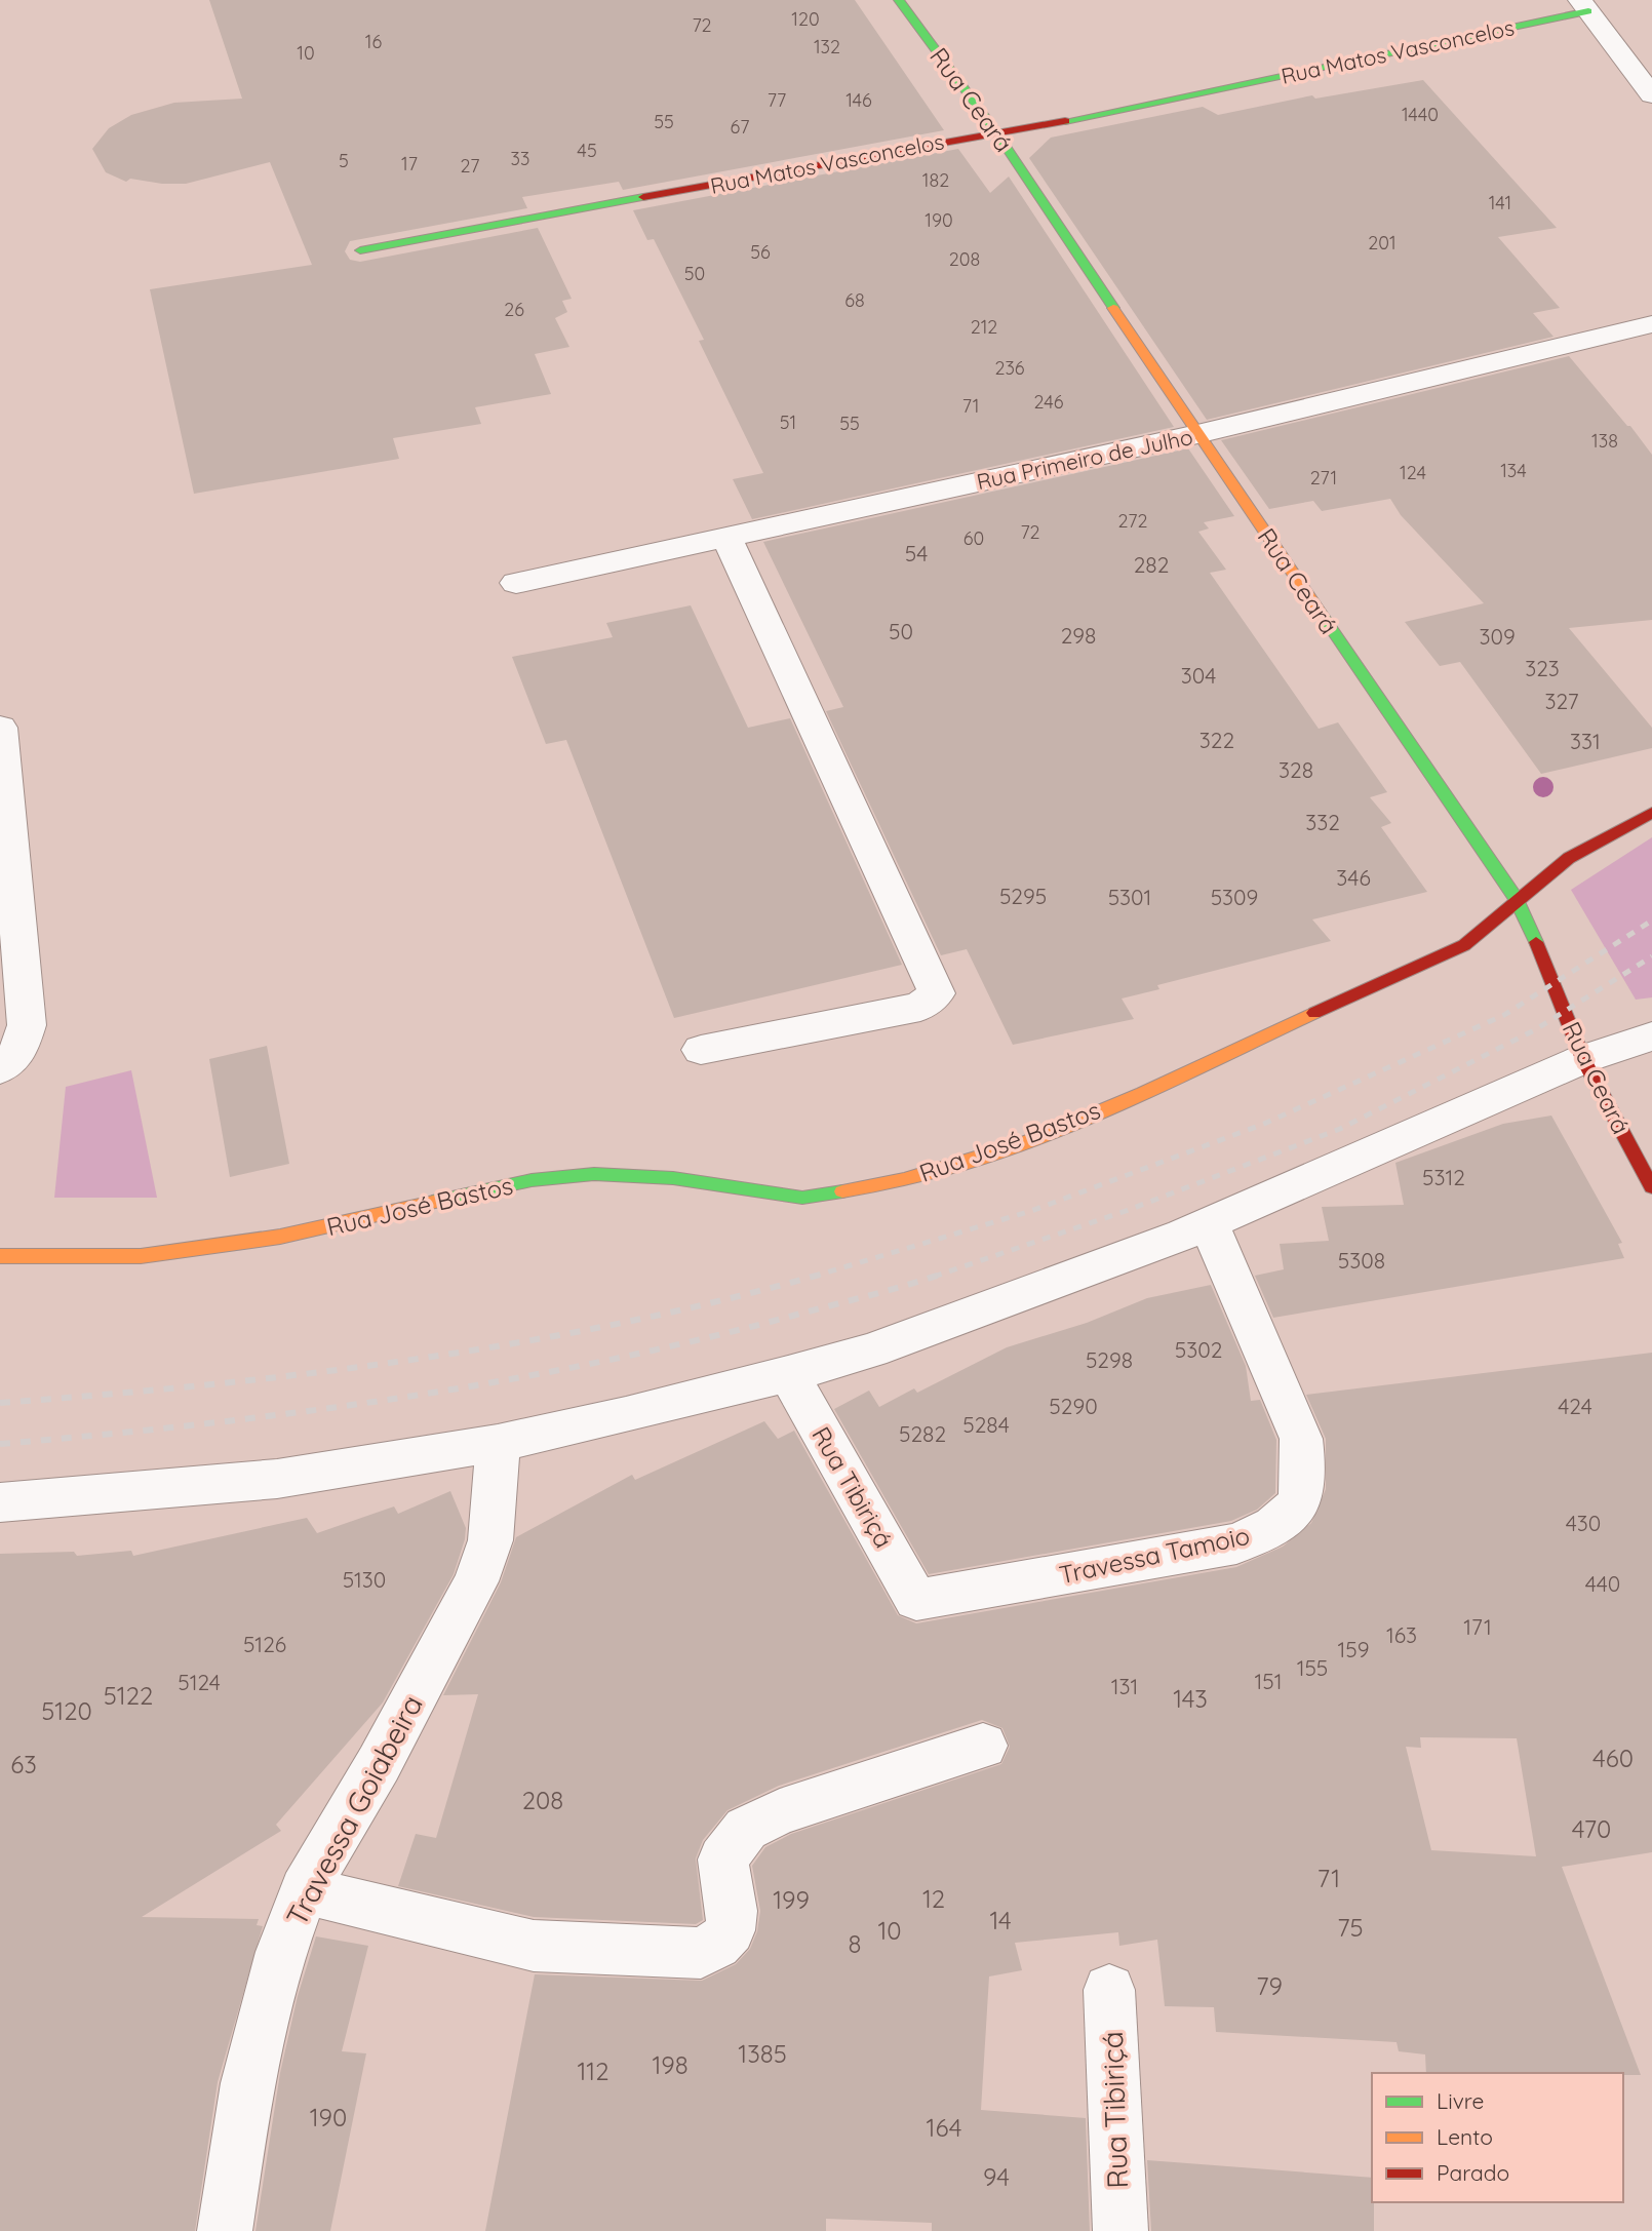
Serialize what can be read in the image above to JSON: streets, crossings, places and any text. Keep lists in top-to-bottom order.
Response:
{
  "streets": {
    "street": [
      "Rua Matos Vasconcelos",
      "Rua Ceará",
      "Rua Primeiro de Julho",
      "Rua José Bastos",
      "Rua Tibiriçá",
      "Travessa Tamoio",
      "Travessa Goiabeira"
    ]
  },
  "crossings": [
    ["Rua Matos Vasconcelos", "Rua Ceará"],
    ["Rua Ceará", "Rua Primeiro de Julho"],
    ["Rua Ceará", "Rua José Bastos"],
    ["Rua Tibiriçá", "Travessa Tamoio"]
  ],
  "house_numbers": [
    "120",
    "72",
    "16",
    "132",
    "10",
    "77",
    "146",
    "1440",
    "55",
    "67",
    "45",
    "33",
    "5",
    "17",
    "27",
    "182",
    "141",
    "190",
    "201",
    "56",
    "208",
    "50",
    "68",
    "26",
    "212",
    "236",
    "246",
    "71",
    "51",
    "55",
    "138",
    "134",
    "124",
    "271",
    "272",
    "72",
    "60",
    "54",
    "282",
    "50",
    "298",
    "309",
    "323",
    "304",
    "327",
    "322",
    "331",
    "328",
    "332",
    "346",
    "5295",
    "5301",
    "5309",
    "5312",
    "5308",
    "5302",
    "5298",
    "5290",
    "424",
    "5284",
    "5282",
    "430",
    "5130",
    "440",
    "171",
    "163",
    "5126",
    "159",
    "155",
    "151",
    "5124",
    "131",
    "5122",
    "143",
    "5120",
    "460",
    "63",
    "208",
    "470",
    "71",
    "12",
    "199",
    "14",
    "75",
    "10",
    "8",
    "79",
    "1385",
    "198",
    "112",
    "190",
    "164",
    "94"
  ],
  "legend": ["Livre", "Lento", "Parado"]
}
